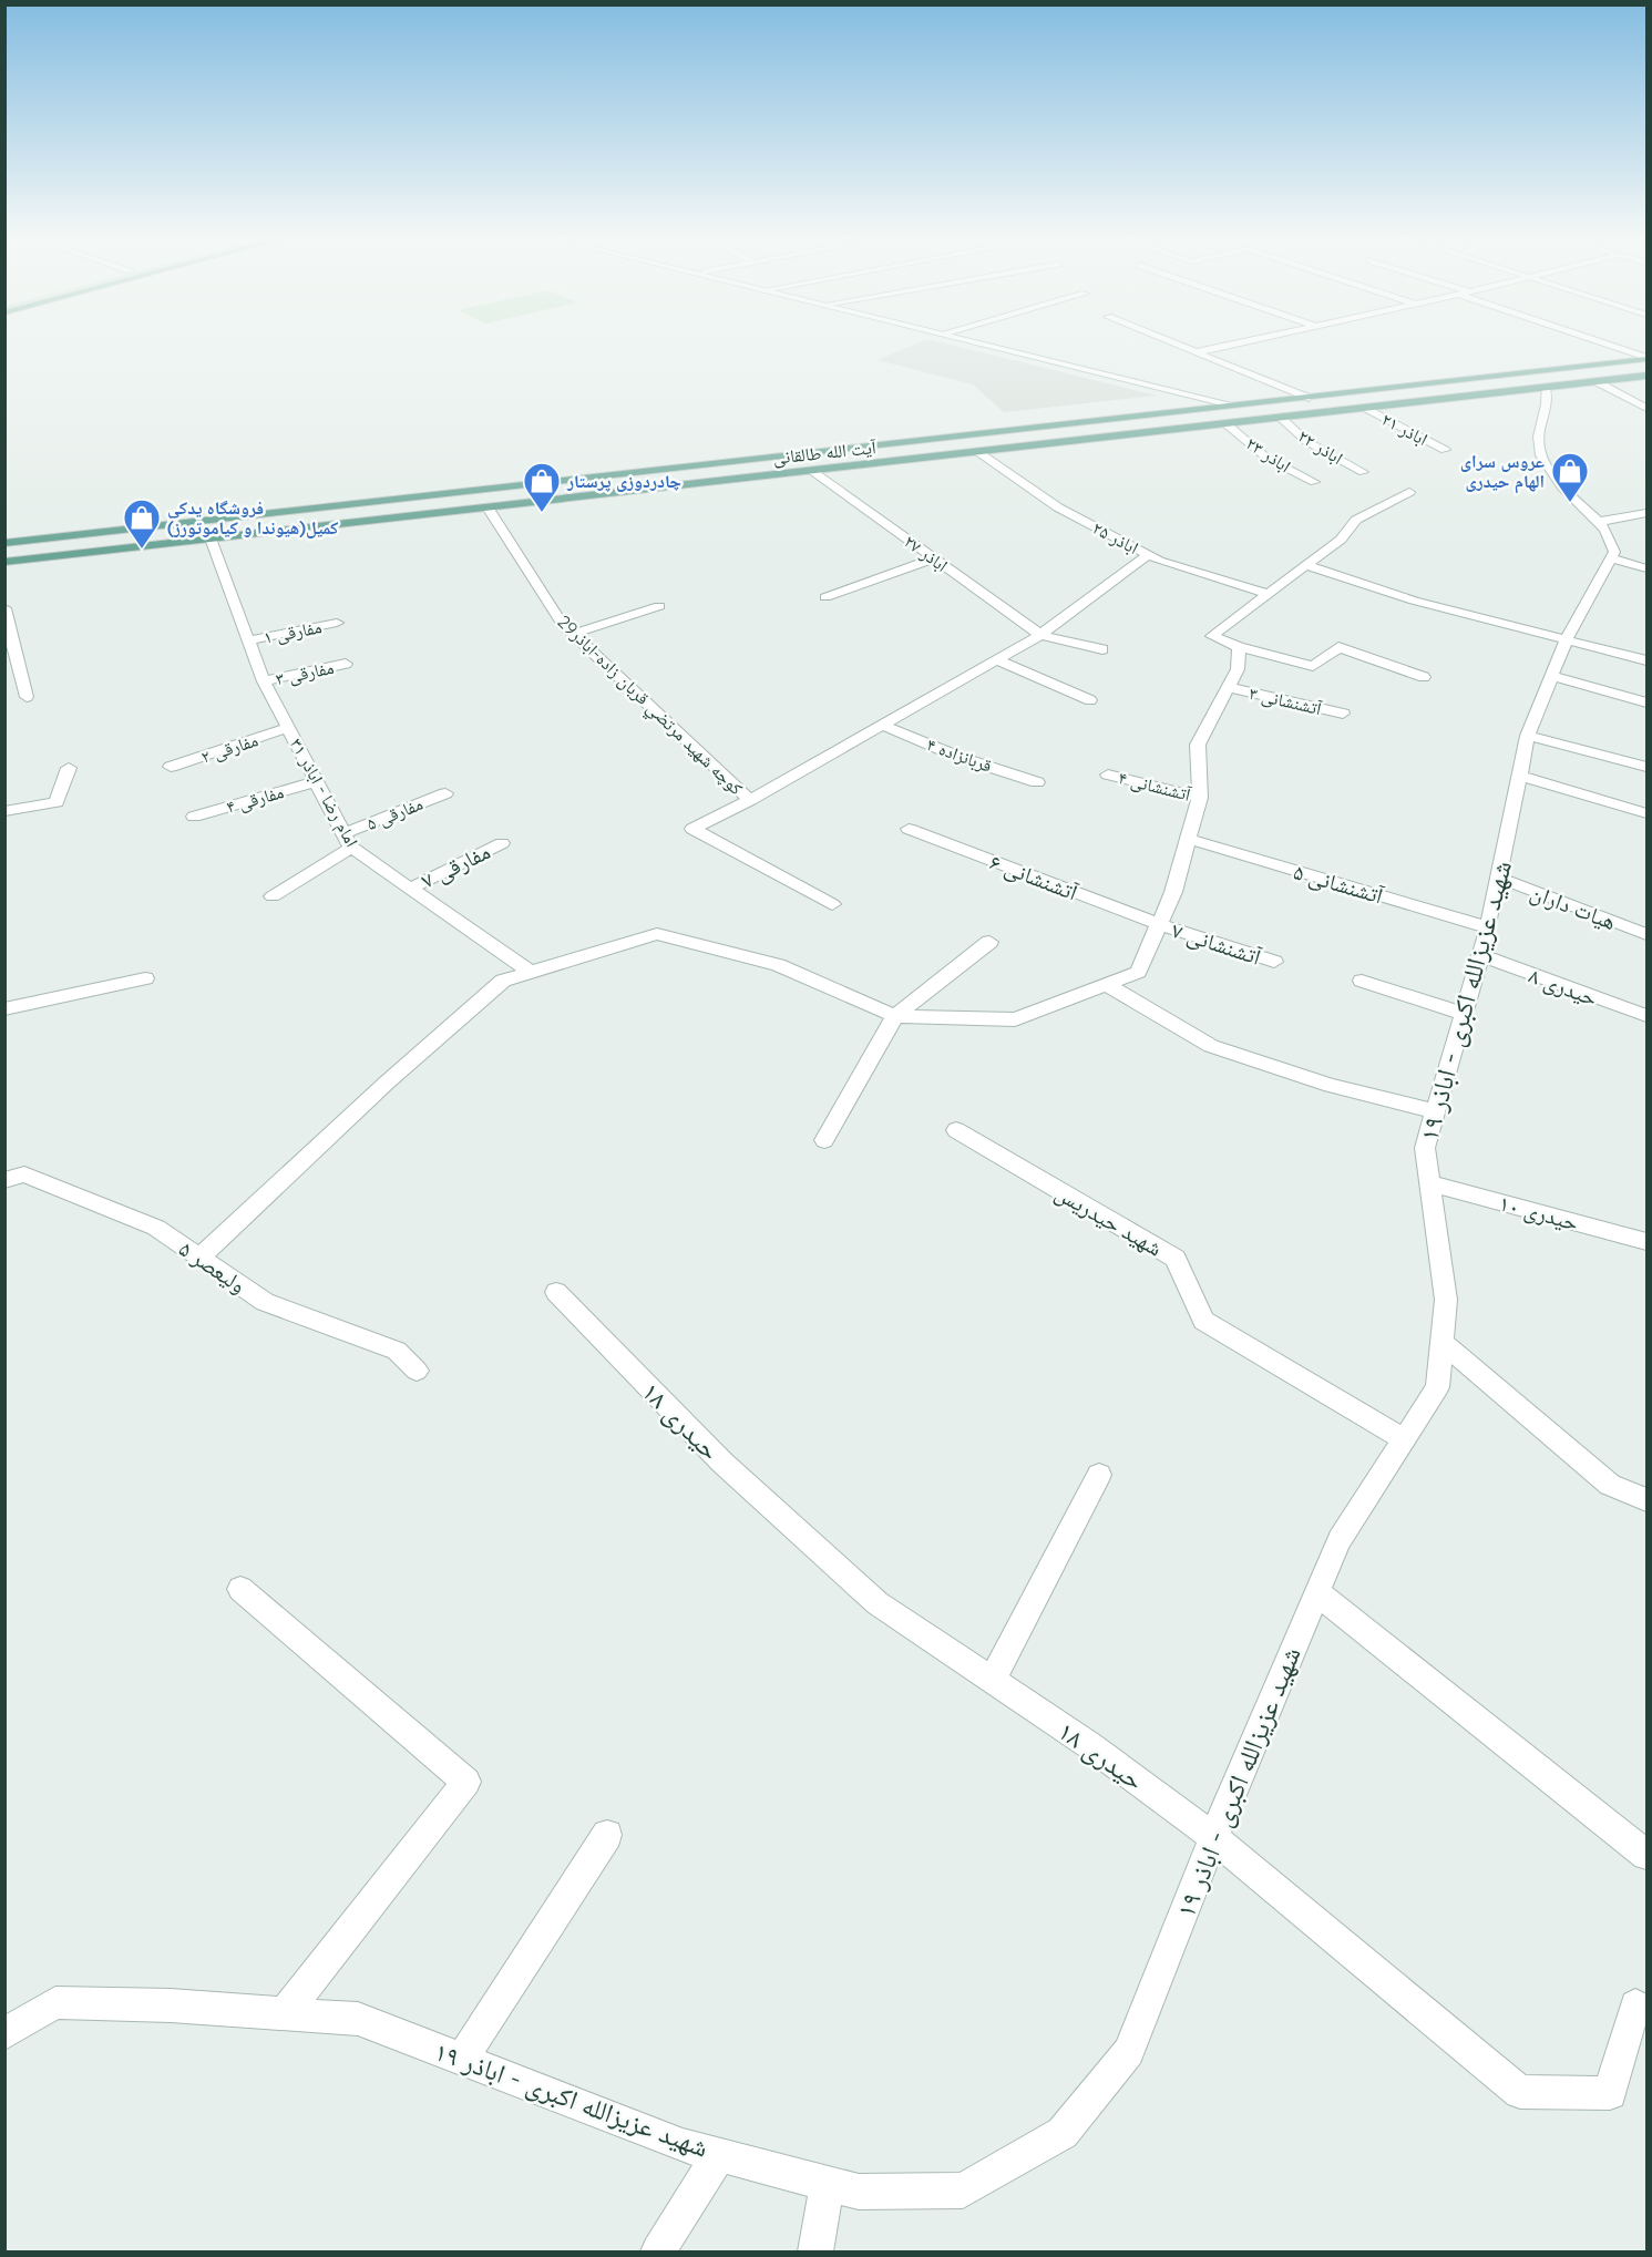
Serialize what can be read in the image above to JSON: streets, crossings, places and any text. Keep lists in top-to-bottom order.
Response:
{
  "streets": {
    "main road": ["آیت الله طالقانی"],
    "street": [
      "اباذر ۲۱",
      "اباذر ۲۲",
      "اباذر ۲۳",
      "اباذر ۲۵",
      "اباذر ۲۷",
      "مفارقی ۱",
      "مفارقی ۳",
      "آتشنشانی ۳",
      "كوچه شهيد مرتضي قربان زاده-اباذر29",
      "مفارقی ۲",
      "قربانزاده ۴",
      "آتشنشانی ۴",
      "امام رضا - اباذر ۳۱",
      "مفارقی ۴",
      "مفارقی ۵",
      "مفارقی ۷",
      "آتشنشانی ۶",
      "آتشنشانی ۵",
      "هیات داران",
      "آتشنشانی ۷",
      "حیدری ۸",
      "شهید عزیزالله اکبری - اباذر ۱۹",
      "حیدری ۱۰",
      "شهید حیدریس",
      "ولیعصر ۵",
      "حیدری ۱۸"
    ]
  },
  "crossings": [
    ["اباذر ۲۱", "آیت الله طالقانی"],
    ["اباذر ۲۲", "آیت الله طالقانی"],
    ["آیت الله طالقانی", "اباذر ۲۳"],
    ["آیت الله طالقانی", "اباذر ۲۵"],
    ["آیت الله طالقانی", "اباذر ۲۷"],
    ["آیت الله طالقانی", "كوچه شهيد مرتضي قربان زاده-اباذر29"],
    ["آیت الله طالقانی", "امام رضا - اباذر ۳۱"],
    ["مفارقی ۱", "امام رضا - اباذر ۳۱"],
    ["مفارقی ۳", "امام رضا - اباذر ۳۱"],
    ["مفارقی ۲", "امام رضا - اباذر ۳۱"],
    ["امام رضا - اباذر ۳۱", "مفارقی ۴"],
    ["امام رضا - اباذر ۳۱", "مفارقی ۵"],
    ["امام رضا - اباذر ۳۱", "مفارقی ۷"],
    ["آتشنشانی ۶", "آتشنشانی ۷"],
    ["آتشنشانی ۵", "شهید عزیزالله اکبری - اباذر ۱۹"],
    ["هیات داران", "شهید عزیزالله اکبری - اباذر ۱۹"],
    ["حیدری ۸", "شهید عزیزالله اکبری - اباذر ۱۹"],
    ["شهید عزیزالله اکبری - اباذر ۱۹", "حیدری ۱۰"],
    ["شهید عزیزالله اکبری - اباذر ۱۹", "شهید حیدریس"],
    ["شهید عزیزالله اکبری - اباذر ۱۹", "حیدری ۱۸"]
  ],
  "places": {
    "shop": ["عروس سرای الهام حیدری", "چادردوزی پرستار", "فروشگاه يدكي كميل(هیوندا و کیاموتورز)"]
  }
}
